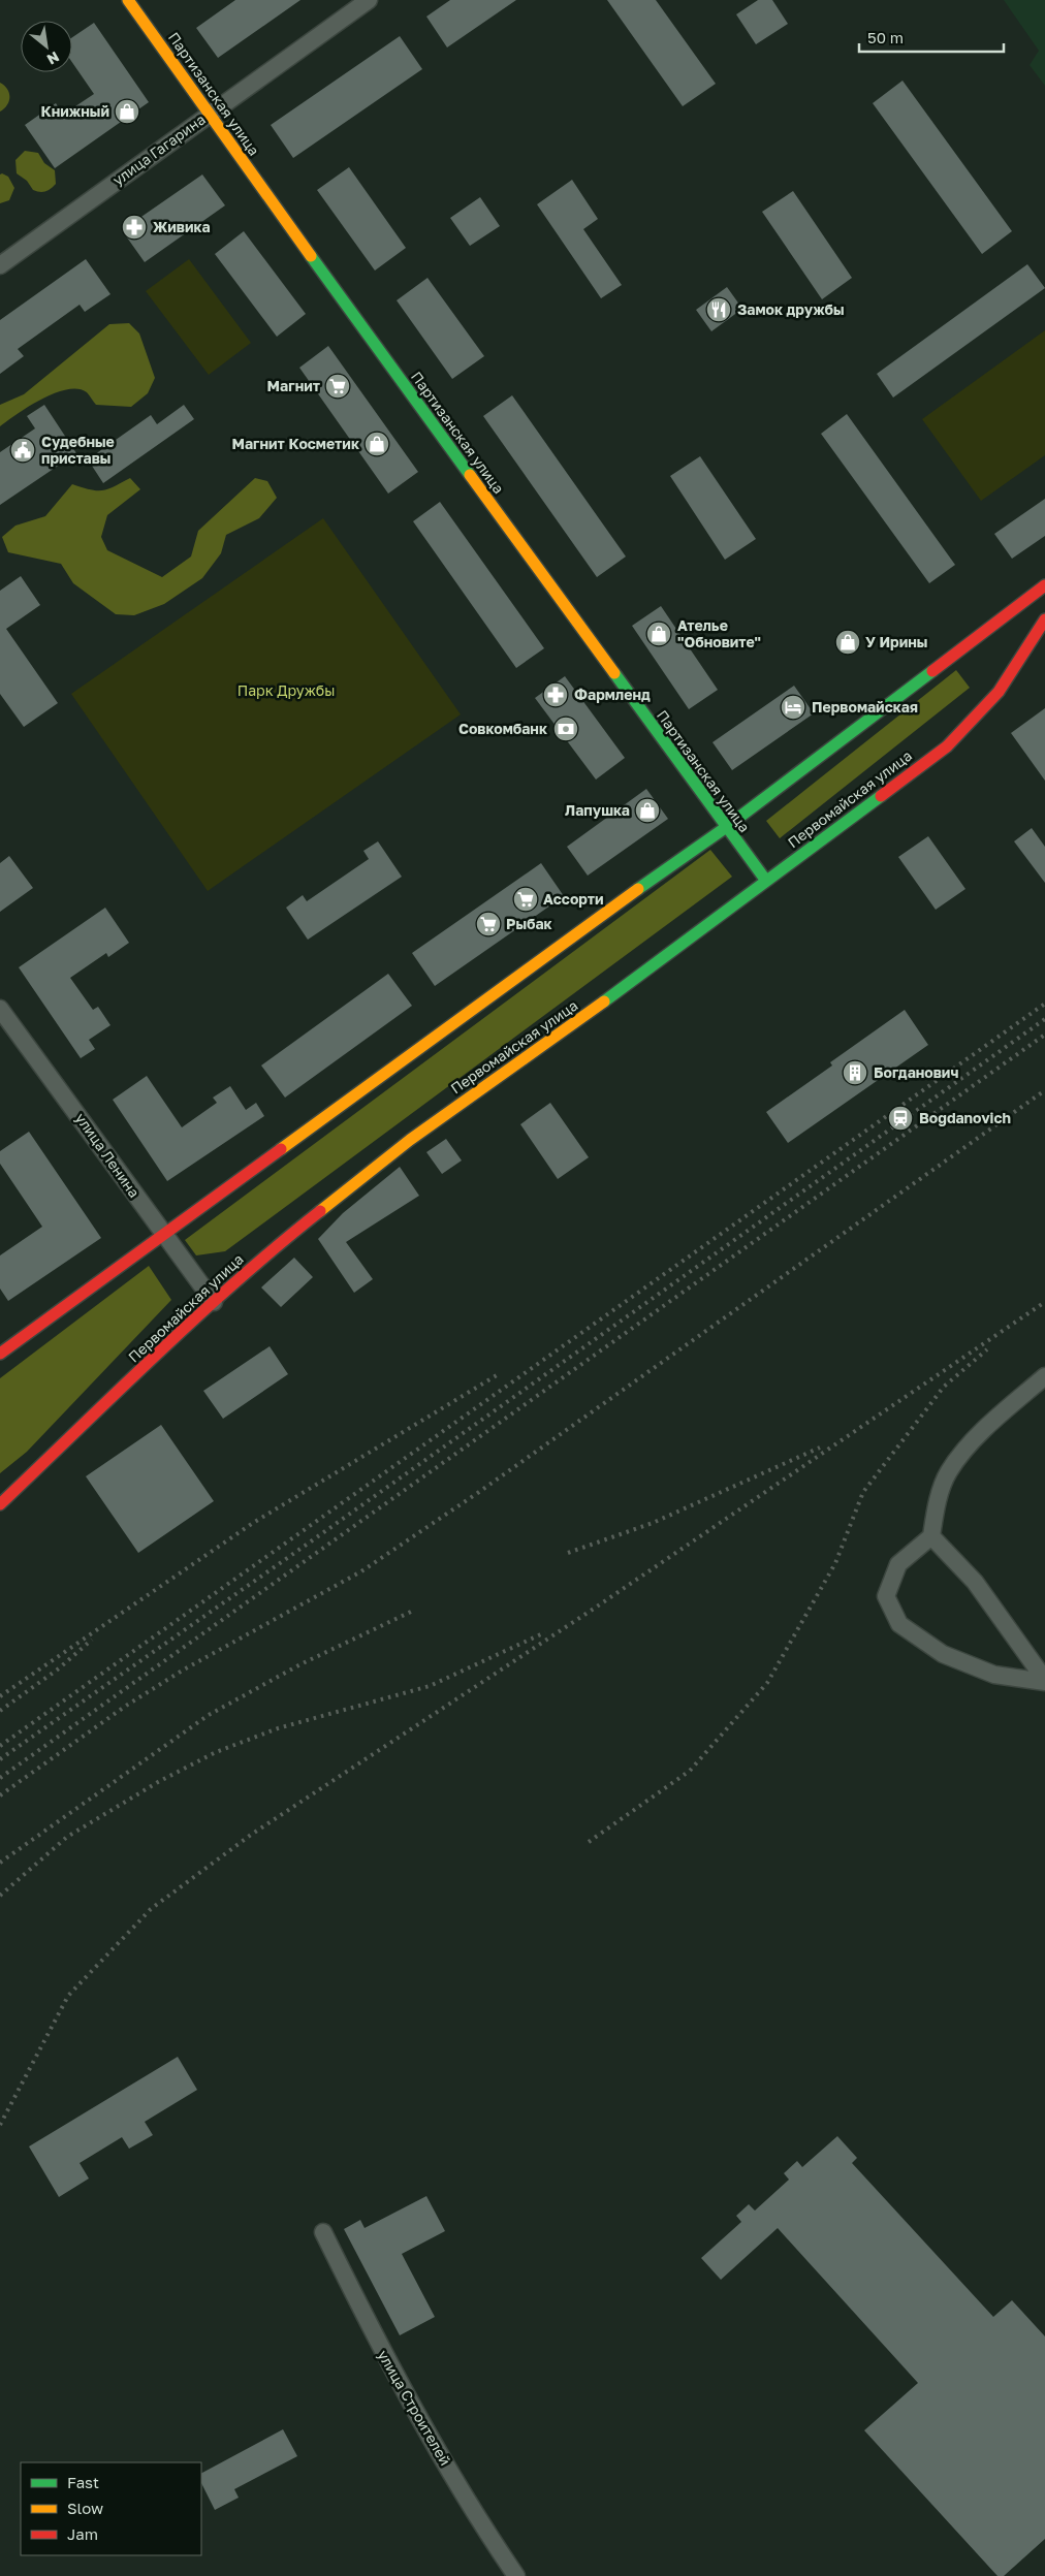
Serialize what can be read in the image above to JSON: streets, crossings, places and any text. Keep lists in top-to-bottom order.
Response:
{
  "streets": {
    "street": [
      "Партизанская улица",
      "улица Гагарина",
      "Первомайская улица",
      "улица Ленина",
      "улица Строителей"
    ]
  },
  "crossings": [
    ["Партизанская улица", "улица Гагарина"],
    ["Партизанская улица", "Первомайская улица"],
    ["Первомайская улица", "улица Ленина"]
  ],
  "parks": ["Парк Дружбы"],
  "places": {
    "shop": [
      "Книжный",
      "Магнит Косметик",
      "Ателье \"Обновите\"",
      "У Ирины",
      "Лапушка"
    ],
    "pharmacy": ["Живика", "Фармленд"],
    "restaurant": ["Замок дружбы"],
    "supermarket": ["Магнит", "Ассорти", "Рыбак"],
    "public building": ["Судебные приставы"],
    "hotel": ["Первомайская"],
    "bank": ["Совкомбанк"],
    "building": ["Богданович"],
    "station": ["Bogdanovich"]
  },
  "legend": ["Fast", "Slow", "Jam"],
  "scale_bar": "50 m",
  "north": "bottom right"
}
